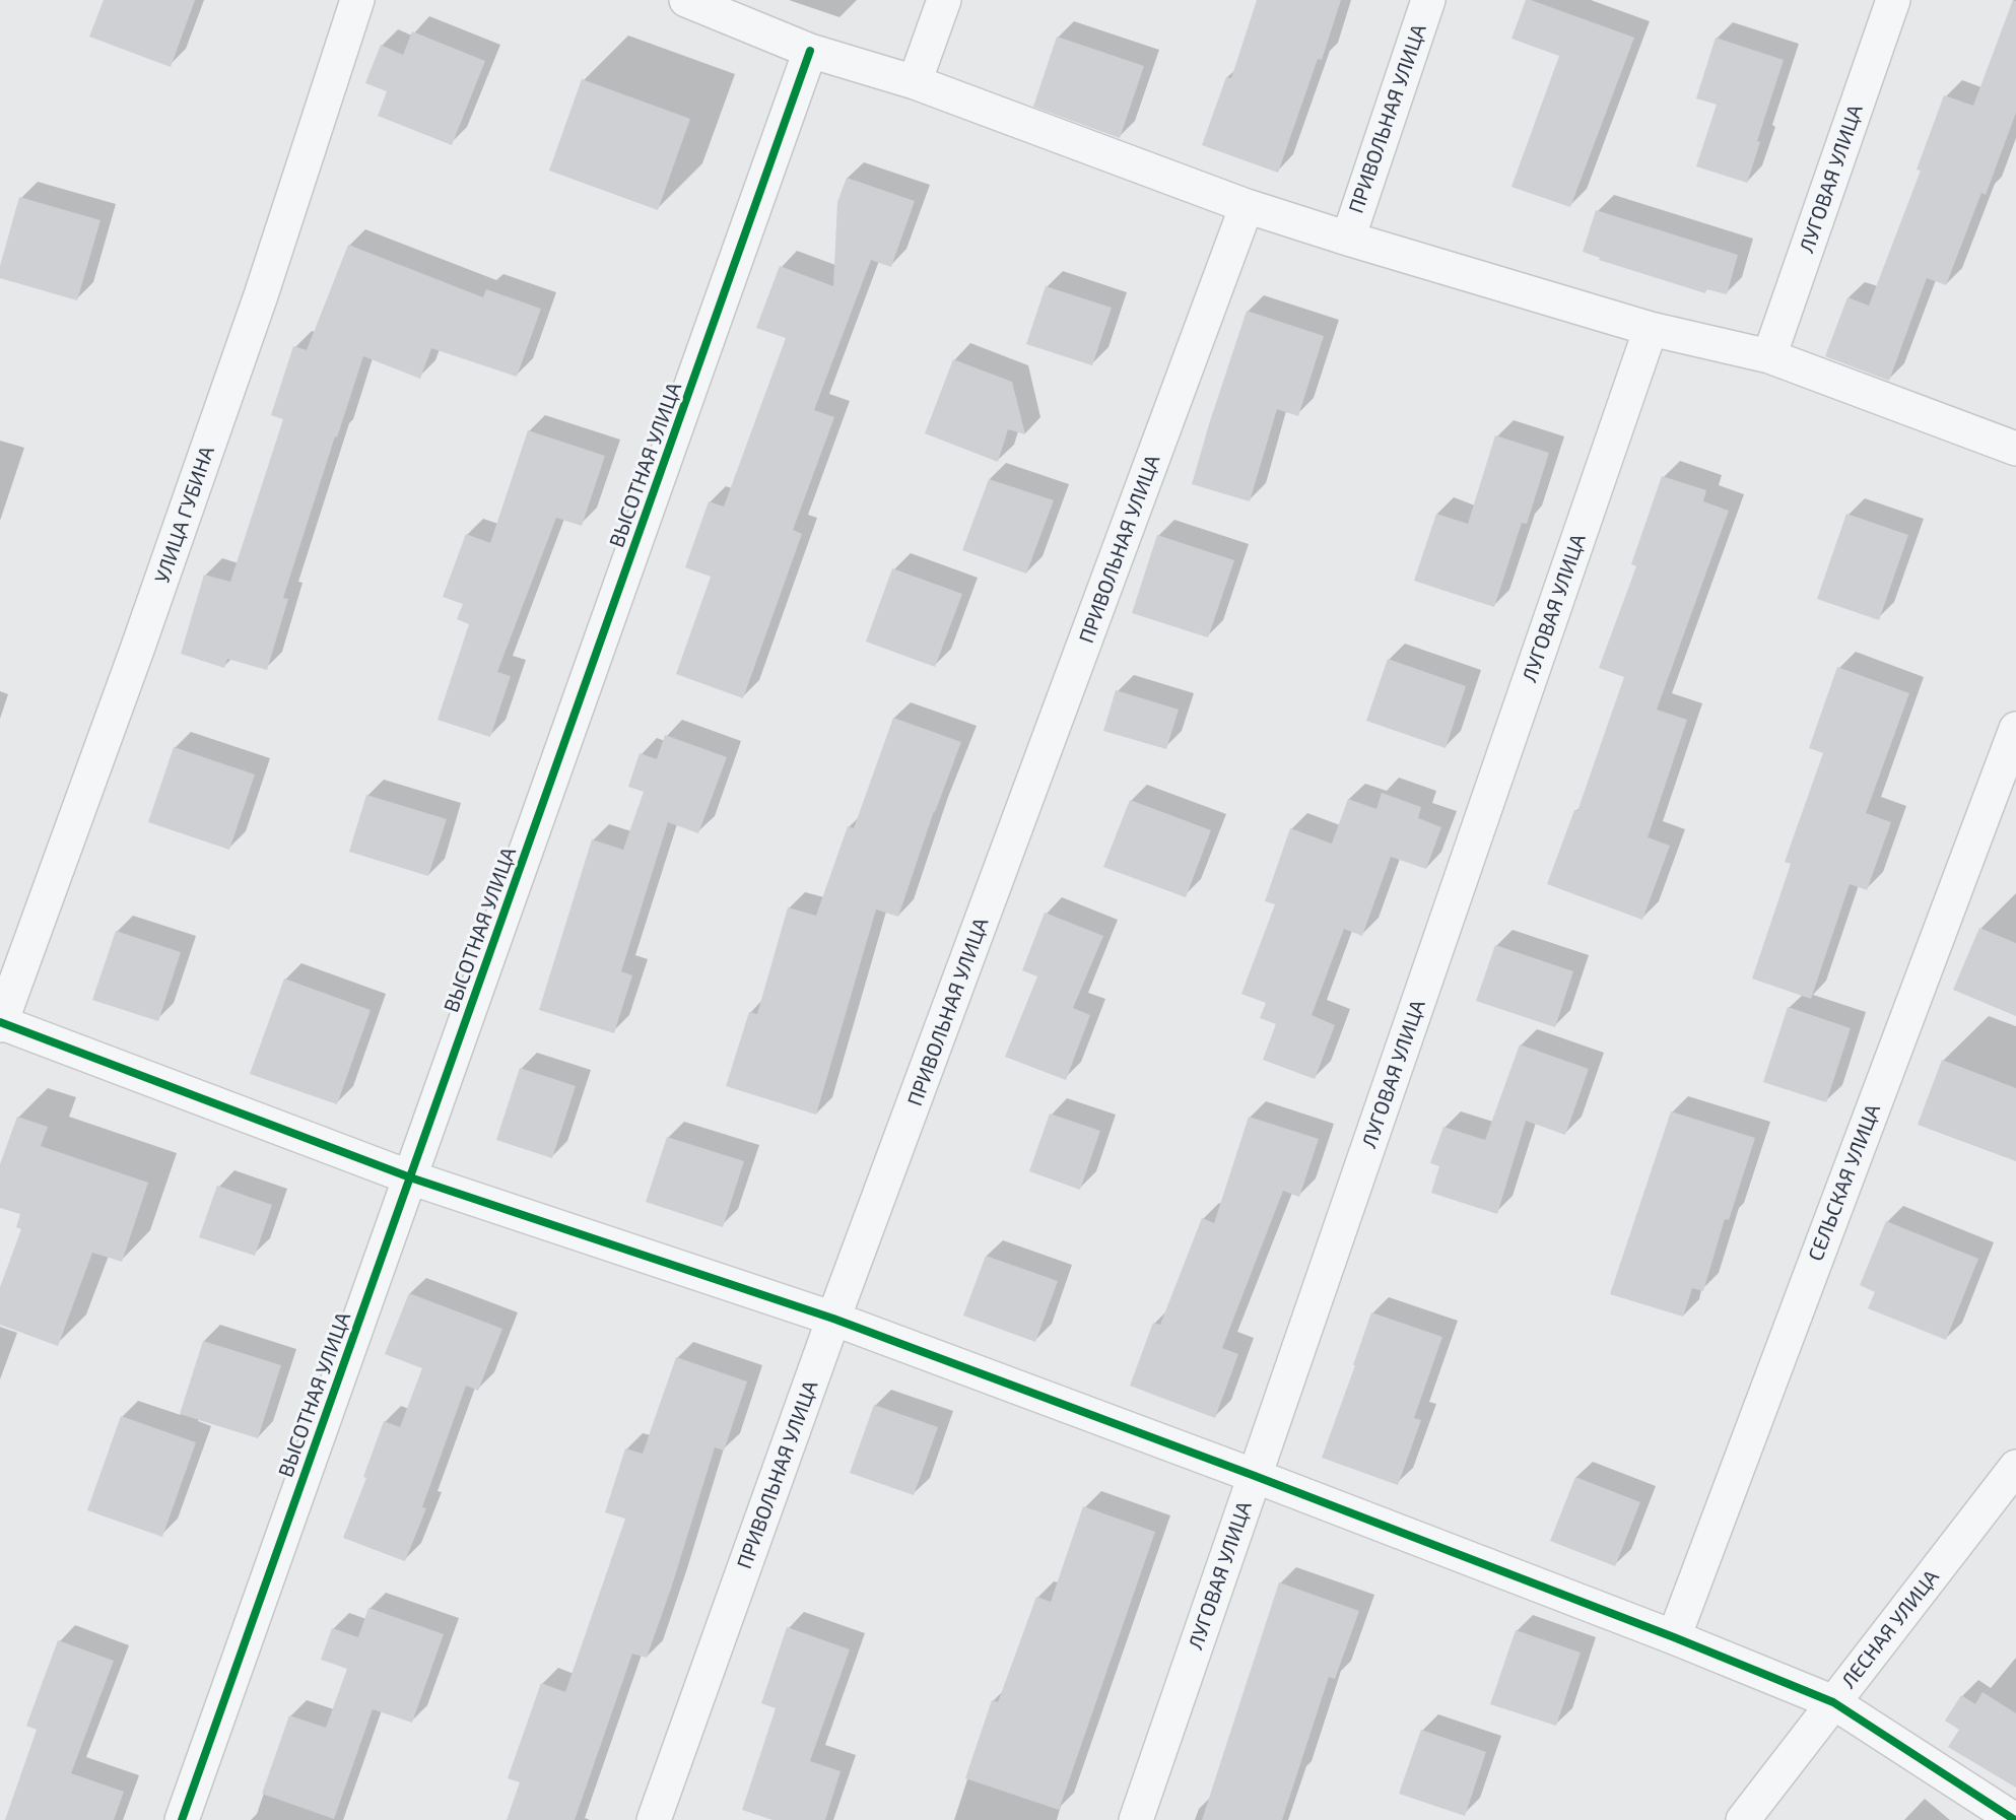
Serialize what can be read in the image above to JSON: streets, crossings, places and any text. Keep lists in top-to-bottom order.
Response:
{
  "streets": {
    "street": [
      "ПРИВОЛЬНАЯ УЛИЦА",
      "ЛУГОВАЯ УЛИЦА",
      "ВЫСОТНАЯ УЛИЦА",
      "УЛИЦА ГУБИНА",
      "СЕЛЬСКАЯ УЛИЦА",
      "ЛЕСНАЯ УЛИЦА"
    ]
  }
}
